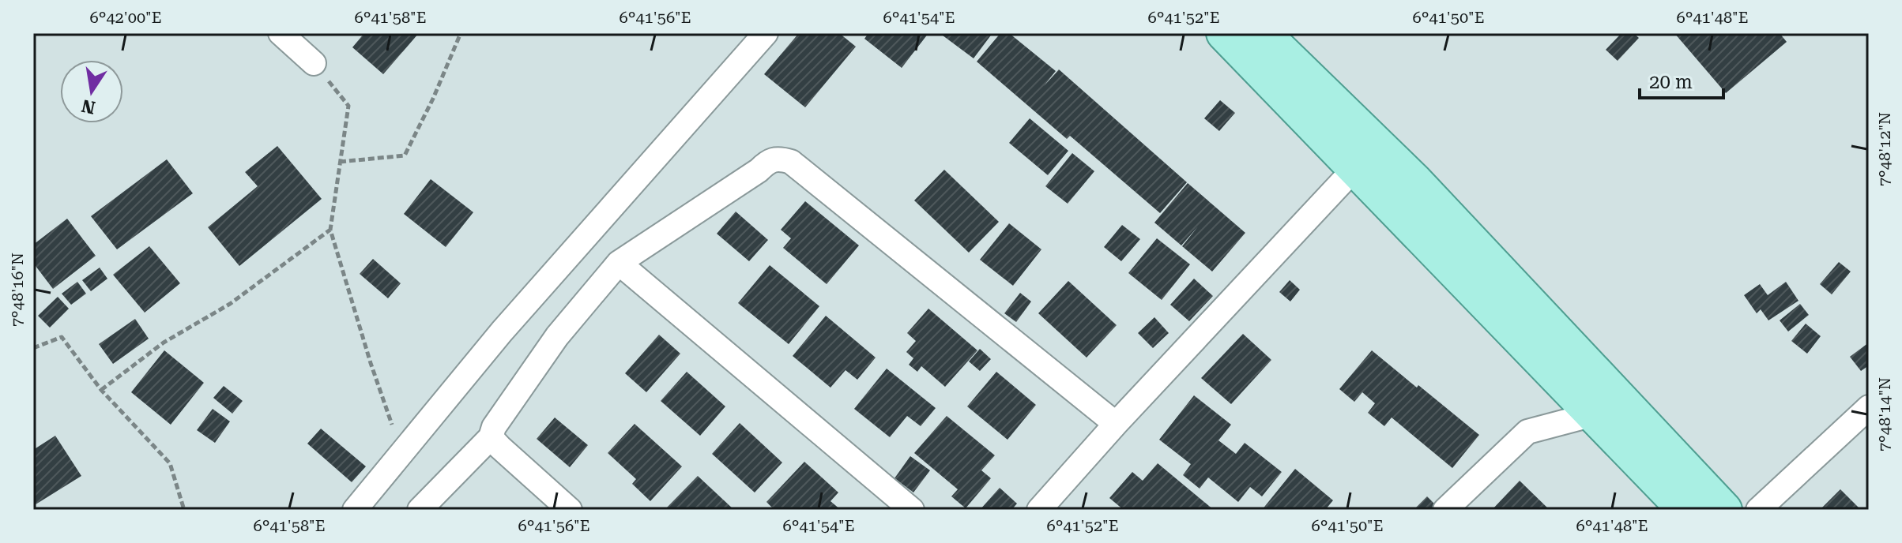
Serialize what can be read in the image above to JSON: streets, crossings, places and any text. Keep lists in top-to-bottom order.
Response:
{
  "scale_bar": "20 m",
  "north": "bottom",
  "coordinates": [
    "6°42'00\"E",
    "6°41'58\"E",
    "6°41'56\"E",
    "6°41'54\"E",
    "6°41'52\"E",
    "6°41'50\"E",
    "6°41'48\"E",
    "7°48'12\"N",
    "7°48'16\"N",
    "7°48'14\"N"
  ]
}
